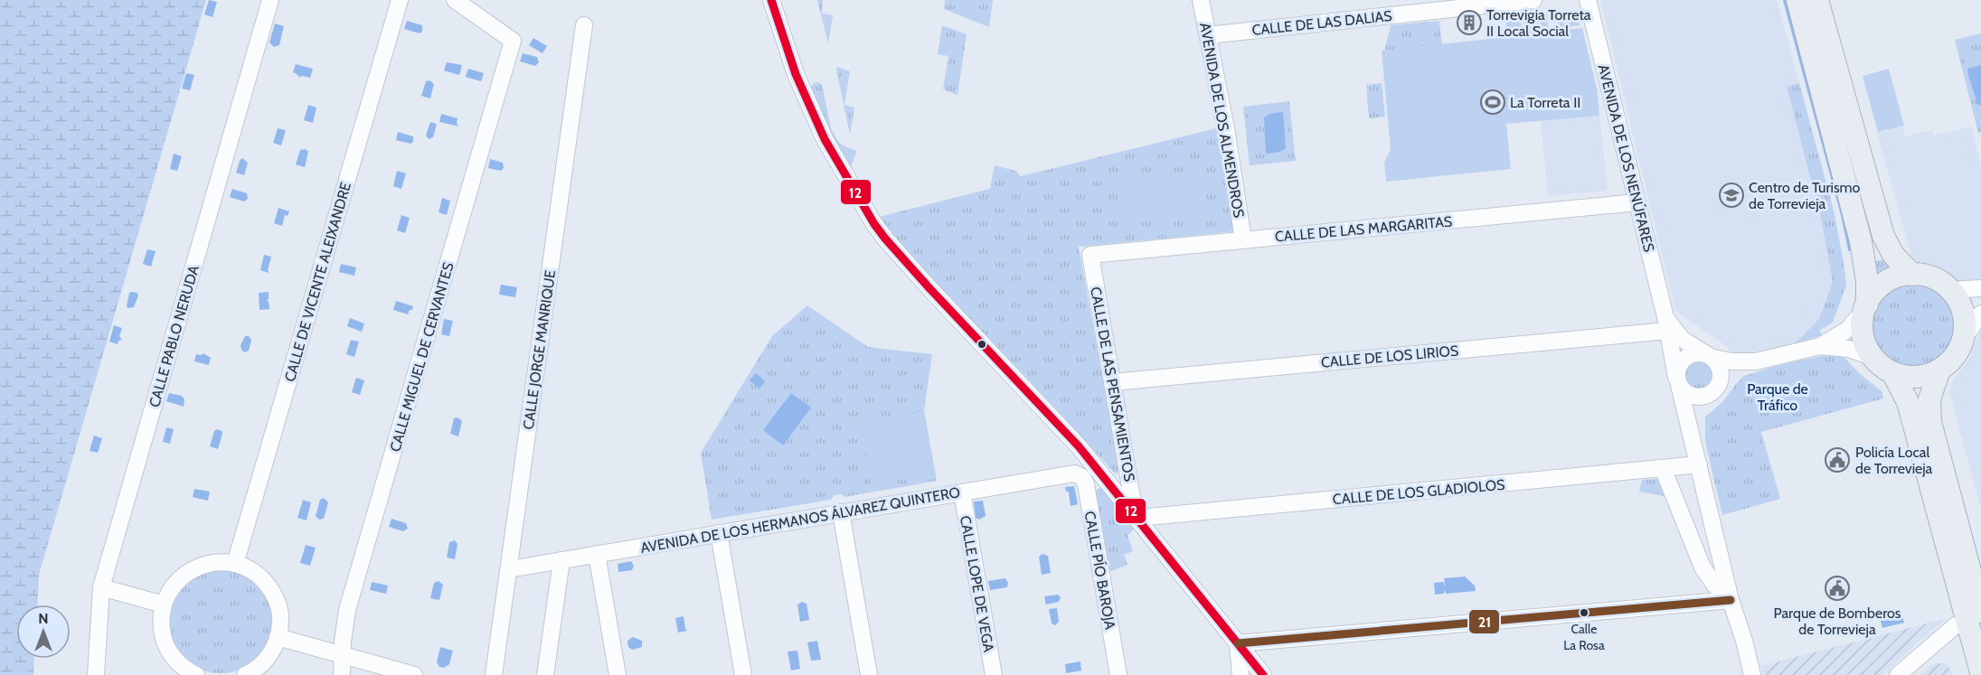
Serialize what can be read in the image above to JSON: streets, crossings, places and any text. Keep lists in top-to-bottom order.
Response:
{
  "streets": {
    "street": [
      "CALLE DE LAS DALIAS",
      "AVENIDA DE LOS ALMENDROS",
      "AVENIDA DE LOS NENÚFARES",
      "CALLE DE LAS MARGARITAS",
      "CALLE DE VICENTE ALEIXANDRE",
      "CALLE PABLO NERUDA",
      "CALLE JORGE MANRIQUE",
      "CALLE DE LOS LIRIOS",
      "CALLE MIGUEL DE CERVANTES",
      "CALLE DE LAS PENSAMIENTOS",
      "CALLE DE LOS GLADIOLOS",
      "AVENIDA DE LOS HERMANOS ÁLVAREZ QUINTERO",
      "CALLE PÍO BAROJA",
      "CALLE LOPE DE VEGA"
    ]
  },
  "crossings": [
    ["CALLE DE LAS DALIAS", "AVENIDA DE LOS ALMENDROS"],
    ["AVENIDA DE LOS ALMENDROS", "CALLE DE LAS MARGARITAS"],
    ["AVENIDA DE LOS NENÚFARES", "CALLE DE LAS MARGARITAS"],
    ["AVENIDA DE LOS NENÚFARES", "CALLE DE LOS LIRIOS"],
    ["AVENIDA DE LOS NENÚFARES", "CALLE DE LOS GLADIOLOS"],
    ["CALLE DE LAS MARGARITAS", "CALLE DE LAS PENSAMIENTOS"],
    ["CALLE JORGE MANRIQUE", "AVENIDA DE LOS HERMANOS ÁLVAREZ QUINTERO"],
    ["CALLE DE LOS LIRIOS", "CALLE DE LAS PENSAMIENTOS"],
    ["CALLE DE LAS PENSAMIENTOS", "CALLE DE LOS GLADIOLOS"],
    ["AVENIDA DE LOS HERMANOS ÁLVAREZ QUINTERO", "CALLE PÍO BAROJA"],
    ["AVENIDA DE LOS HERMANOS ÁLVAREZ QUINTERO", "CALLE LOPE DE VEGA"]
  ],
  "parks": ["Parque de Tráfico"],
  "places": {
    "building": ["Torrevigia Torreta II Local Social"],
    "sports": ["La Torreta II"],
    "school or university": ["Centro de Turismo de Torrevieja"],
    "public building": ["Policía Local de Torrevieja", "Parque de Bomberos de Torrevieja"],
    "other": ["Calle La Rosa"]
  },
  "lines": ["transit line 12", "transit line 21"],
  "north": "top"
}
